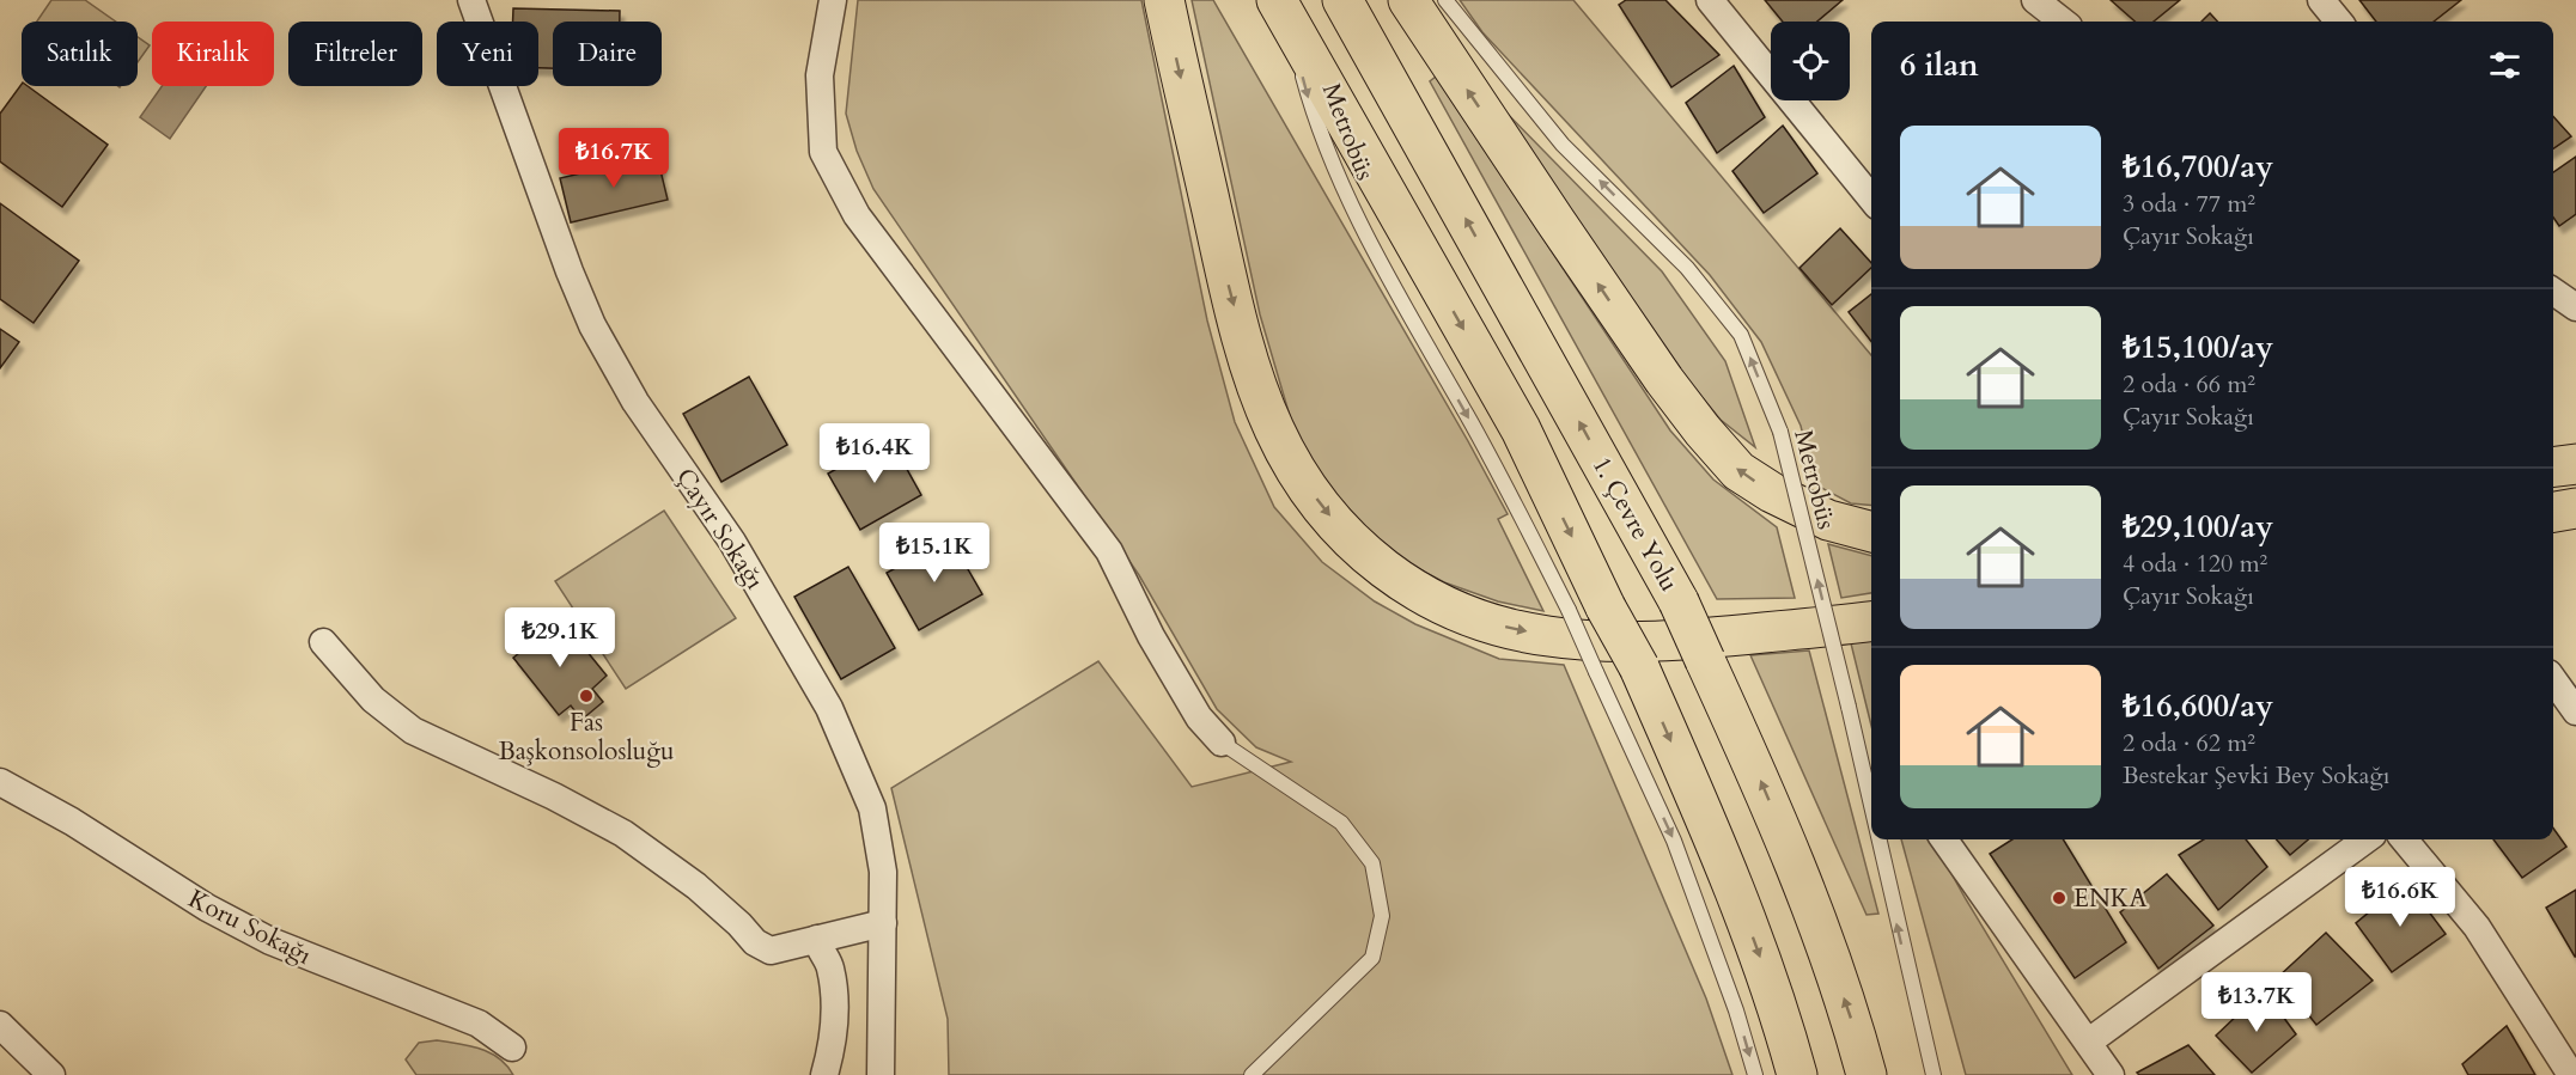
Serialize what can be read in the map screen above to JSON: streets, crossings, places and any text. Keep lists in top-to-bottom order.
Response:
{
  "streets": {
    "highway": ["1. Çevre Yolu"],
    "street": ["Çayır Sokağı", "Koru Sokağı"],
    "lane": ["Metrobüs"]
  },
  "one_way": ["Metrobüs"],
  "places": ["Fas Başkonsolosluğu", "ENKA"],
  "page": {
    "chip": [
      "Satılık",
      "Kiralık",
      "Filtreler",
      "Yeni",
      "Daire"
    ],
    "heading": "6 ilan",
    "list": [
      {
        "name": "₺16,700/ay",
        "note": "3 oda · 77 m² · Çayır Sokağı"
      },
      {
        "name": "₺15,100/ay",
        "note": "2 oda · 66 m² · Çayır Sokağı"
      },
      {
        "name": "₺29,100/ay",
        "note": "4 oda · 120 m² · Çayır Sokağı"
      },
      {
        "name": "₺16,600/ay",
        "note": "2 oda · 62 m² · Bestekar Şevki Bey Sokağı"
      }
    ],
    "price": [
      "₺16.7K",
      "₺16.4K",
      "₺15.1K",
      "₺29.1K",
      "₺16.6K",
      "₺13.7K"
    ]
  }
}
